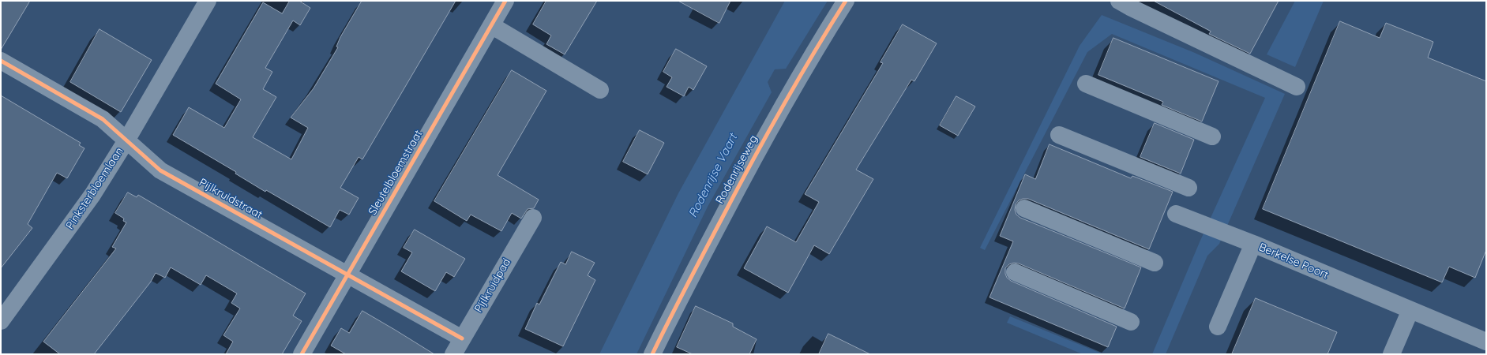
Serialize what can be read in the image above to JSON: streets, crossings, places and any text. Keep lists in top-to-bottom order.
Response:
{
  "streets": {
    "street": [
      "Rodenrijseweg",
      "Sleutelbloemstraat",
      "Pinksterbloemlaan",
      "Pijlkruidstraat",
      "Berkelse Poort",
      "Pijlkruidpad"
    ]
  },
  "crossings": [
    ["Sleutelbloemstraat", "Pijlkruidstraat"],
    ["Pinksterbloemlaan", "Pijlkruidstraat"],
    ["Pijlkruidstraat", "Pijlkruidpad"]
  ],
  "water": ["Rodenrijse Vaart"]
}
